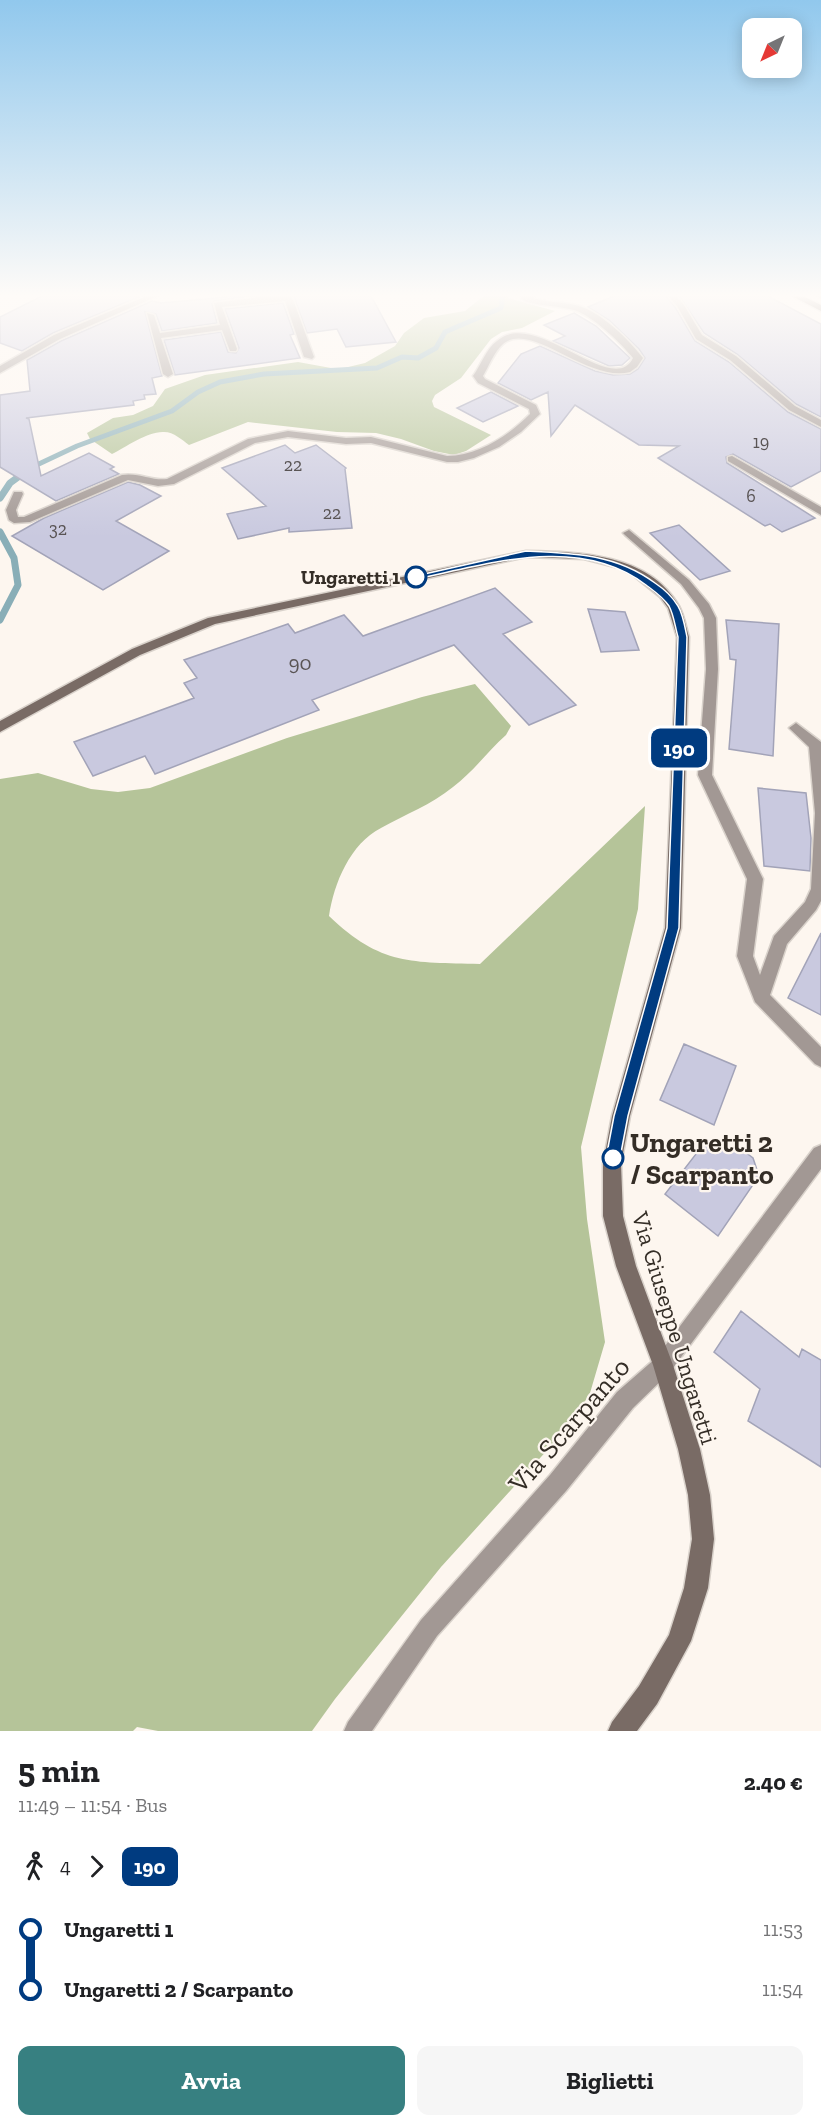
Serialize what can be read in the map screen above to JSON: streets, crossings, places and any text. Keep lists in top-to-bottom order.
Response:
{
  "streets": {
    "street": ["Via Giuseppe Ungaretti", "Via Scarpanto"]
  },
  "crossings": [
    ["Via Giuseppe Ungaretti", "Via Scarpanto"]
  ],
  "places": ["Ungaretti 1", "Ungaretti 2 / Scarpanto"],
  "lines": ["bus line 190"],
  "house_numbers": [
    "19",
    "22",
    "6",
    "22",
    "32",
    "90"
  ],
  "north": "bottom left",
  "page": {
    "on_map": "190",
    "heading": ["5 min", "11:49 – 11:54 · Bus", "2.40 €"],
    "legs": ["4", "190"],
    "list": [
      {
        "name": "Ungaretti 1",
        "value": "11:53"
      },
      {
        "name": "Ungaretti 2 / Scarpanto",
        "value": "11:54"
      }
    ],
    "buttons": ["Avvia", "Biglietti"]
  }
}
